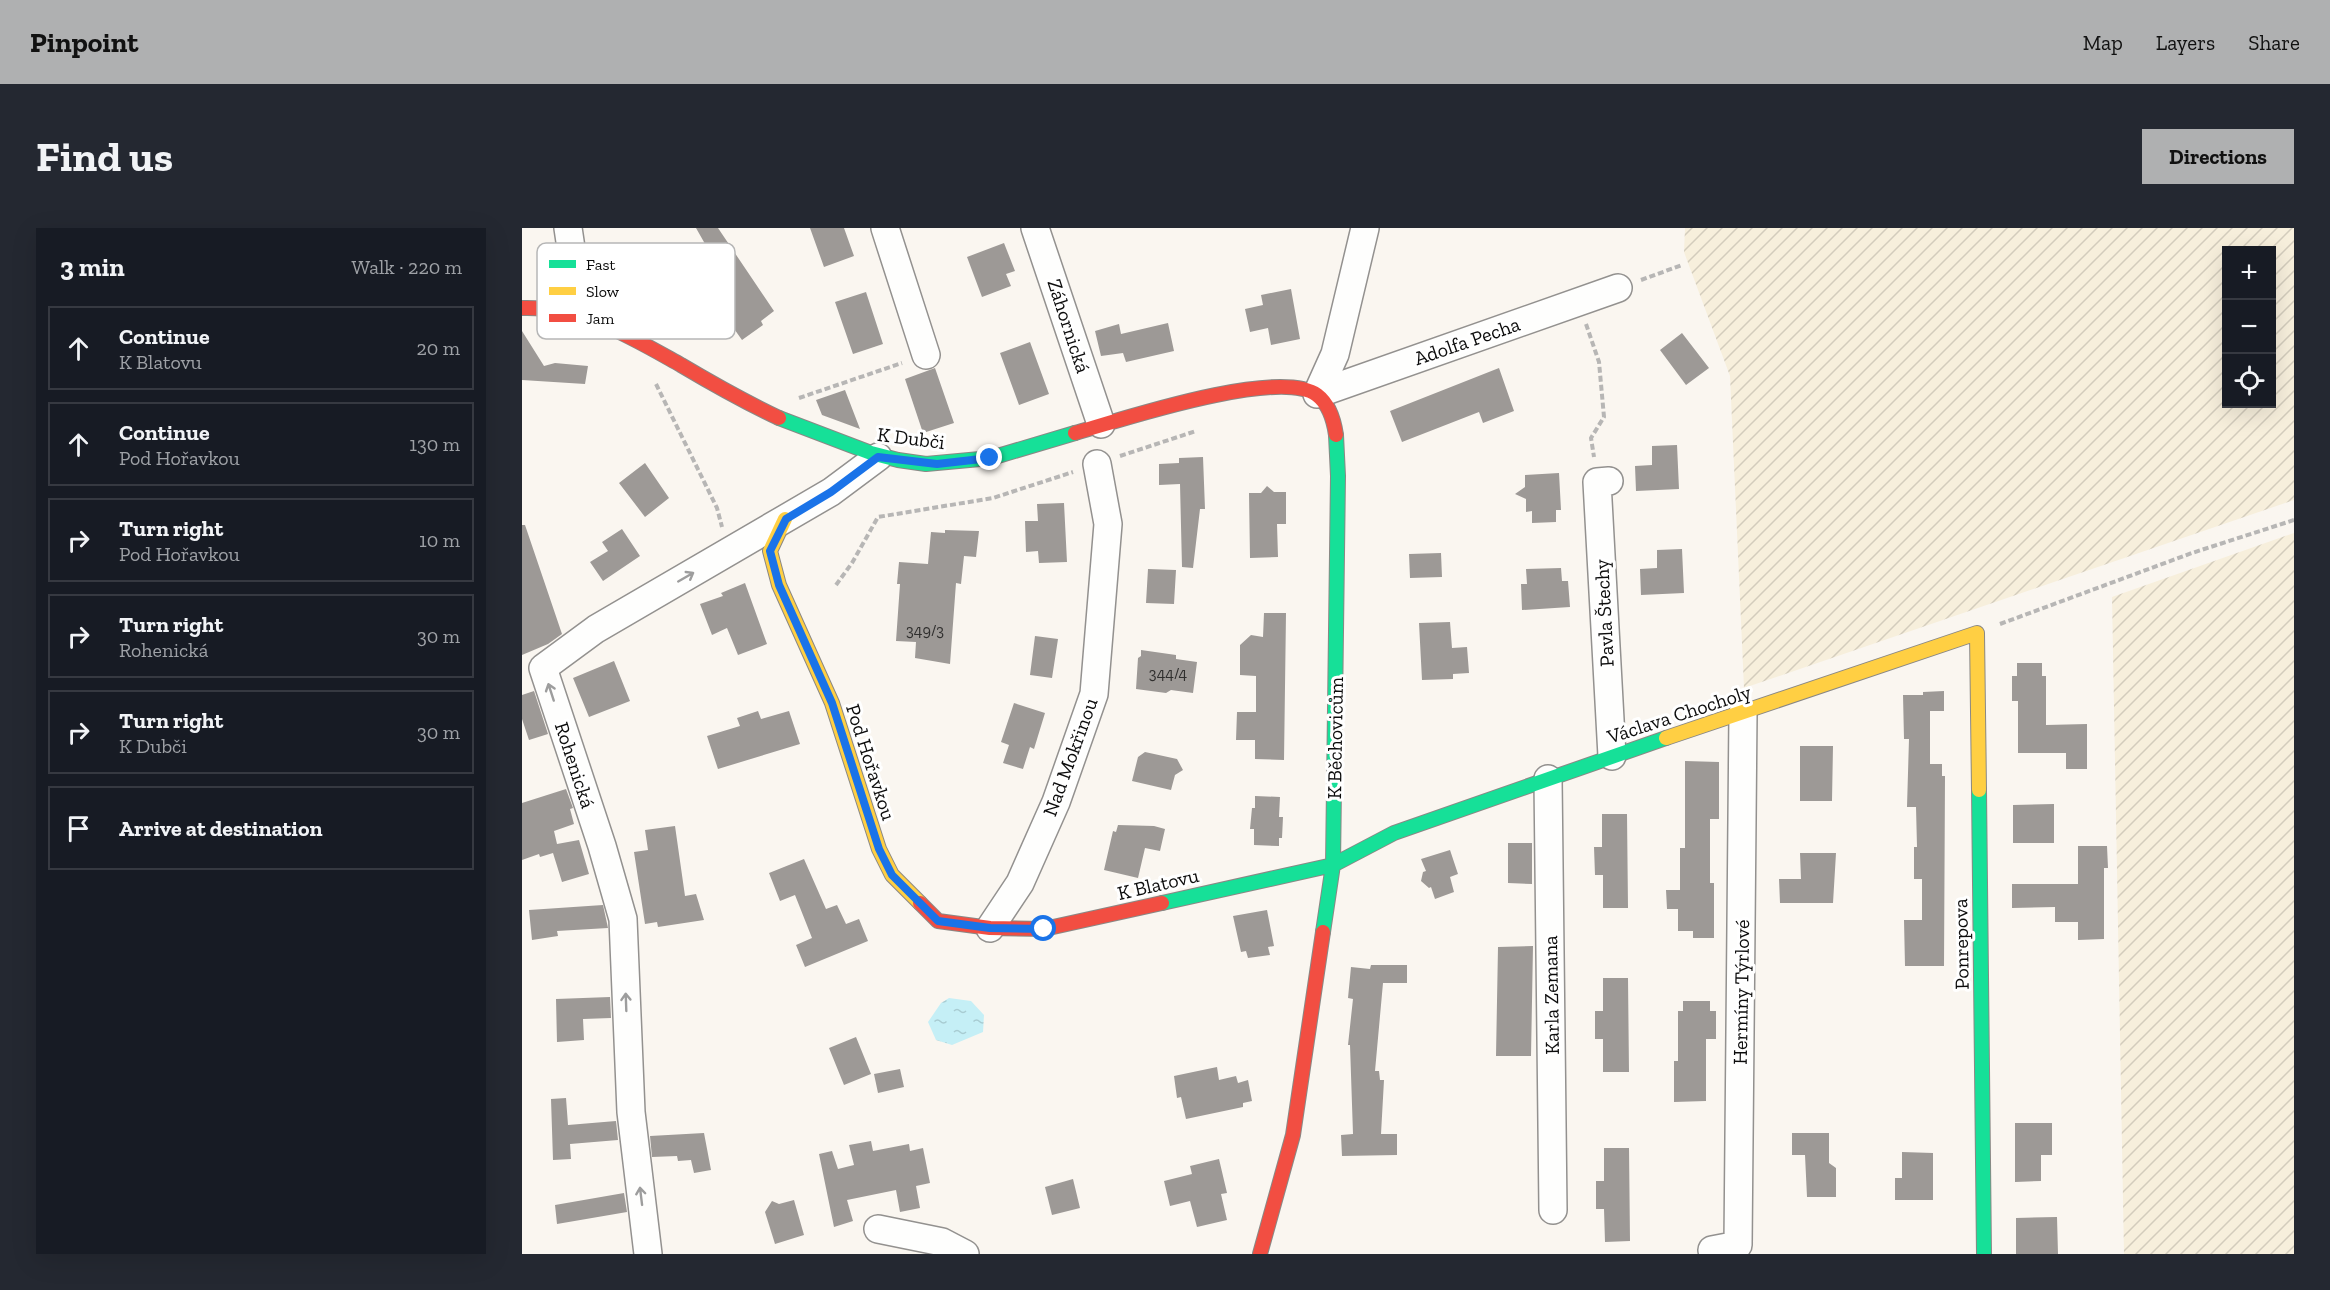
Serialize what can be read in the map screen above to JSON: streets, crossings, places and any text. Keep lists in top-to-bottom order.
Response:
{
  "streets": {
    "street": [
      "Záhornická",
      "Adolfa Pecha",
      "K Dubči",
      "Pavla Štechy",
      "Václava Chocholy",
      "K Běchovicům",
      "Nad Mokřinou",
      "Pod Hořavkou",
      "Rohenická",
      "K Blatovu",
      "Ponrepova",
      "Hermíny Týrlové",
      "Karla Zemana"
    ]
  },
  "crossings": [
    ["Záhornická", "K Dubči"],
    ["Adolfa Pecha", "K Dubči"],
    ["Adolfa Pecha", "K Běchovicům"],
    ["K Dubči", "K Běchovicům"],
    ["K Dubči", "Rohenická"],
    ["Pavla Štechy", "Václava Chocholy"],
    ["Václava Chocholy", "K Blatovu"],
    ["Václava Chocholy", "Ponrepova"],
    ["Václava Chocholy", "Hermíny Týrlové"],
    ["Václava Chocholy", "Karla Zemana"],
    ["K Běchovicům", "K Blatovu"],
    ["Nad Mokřinou", "Pod Hořavkou"],
    ["Nad Mokřinou", "K Blatovu"],
    ["Pod Hořavkou", "Rohenická"],
    ["Pod Hořavkou", "K Blatovu"]
  ],
  "one_way": ["Rohenická"],
  "house_numbers": ["349/3", "344/4"],
  "legend": ["Fast", "Slow", "Jam"],
  "page": {
    "header": "Pinpoint",
    "nav": ["Map", "Layers", "Share"],
    "buttons": "Directions",
    "title": "Find us",
    "heading": ["3 min", "Walk · 220 m"],
    "map_buttons": ["+", "−"],
    "list": [
      ["Continue", "K Blatovu", "20 m"],
      ["Continue", "Pod Hořavkou", "130 m"],
      ["Turn right", "Pod Hořavkou", "10 m"],
      ["Turn right", "Rohenická", "30 m"],
      ["Turn right", "K Dubči", "30 m"],
      "Arrive at destination"
    ]
  }
}
